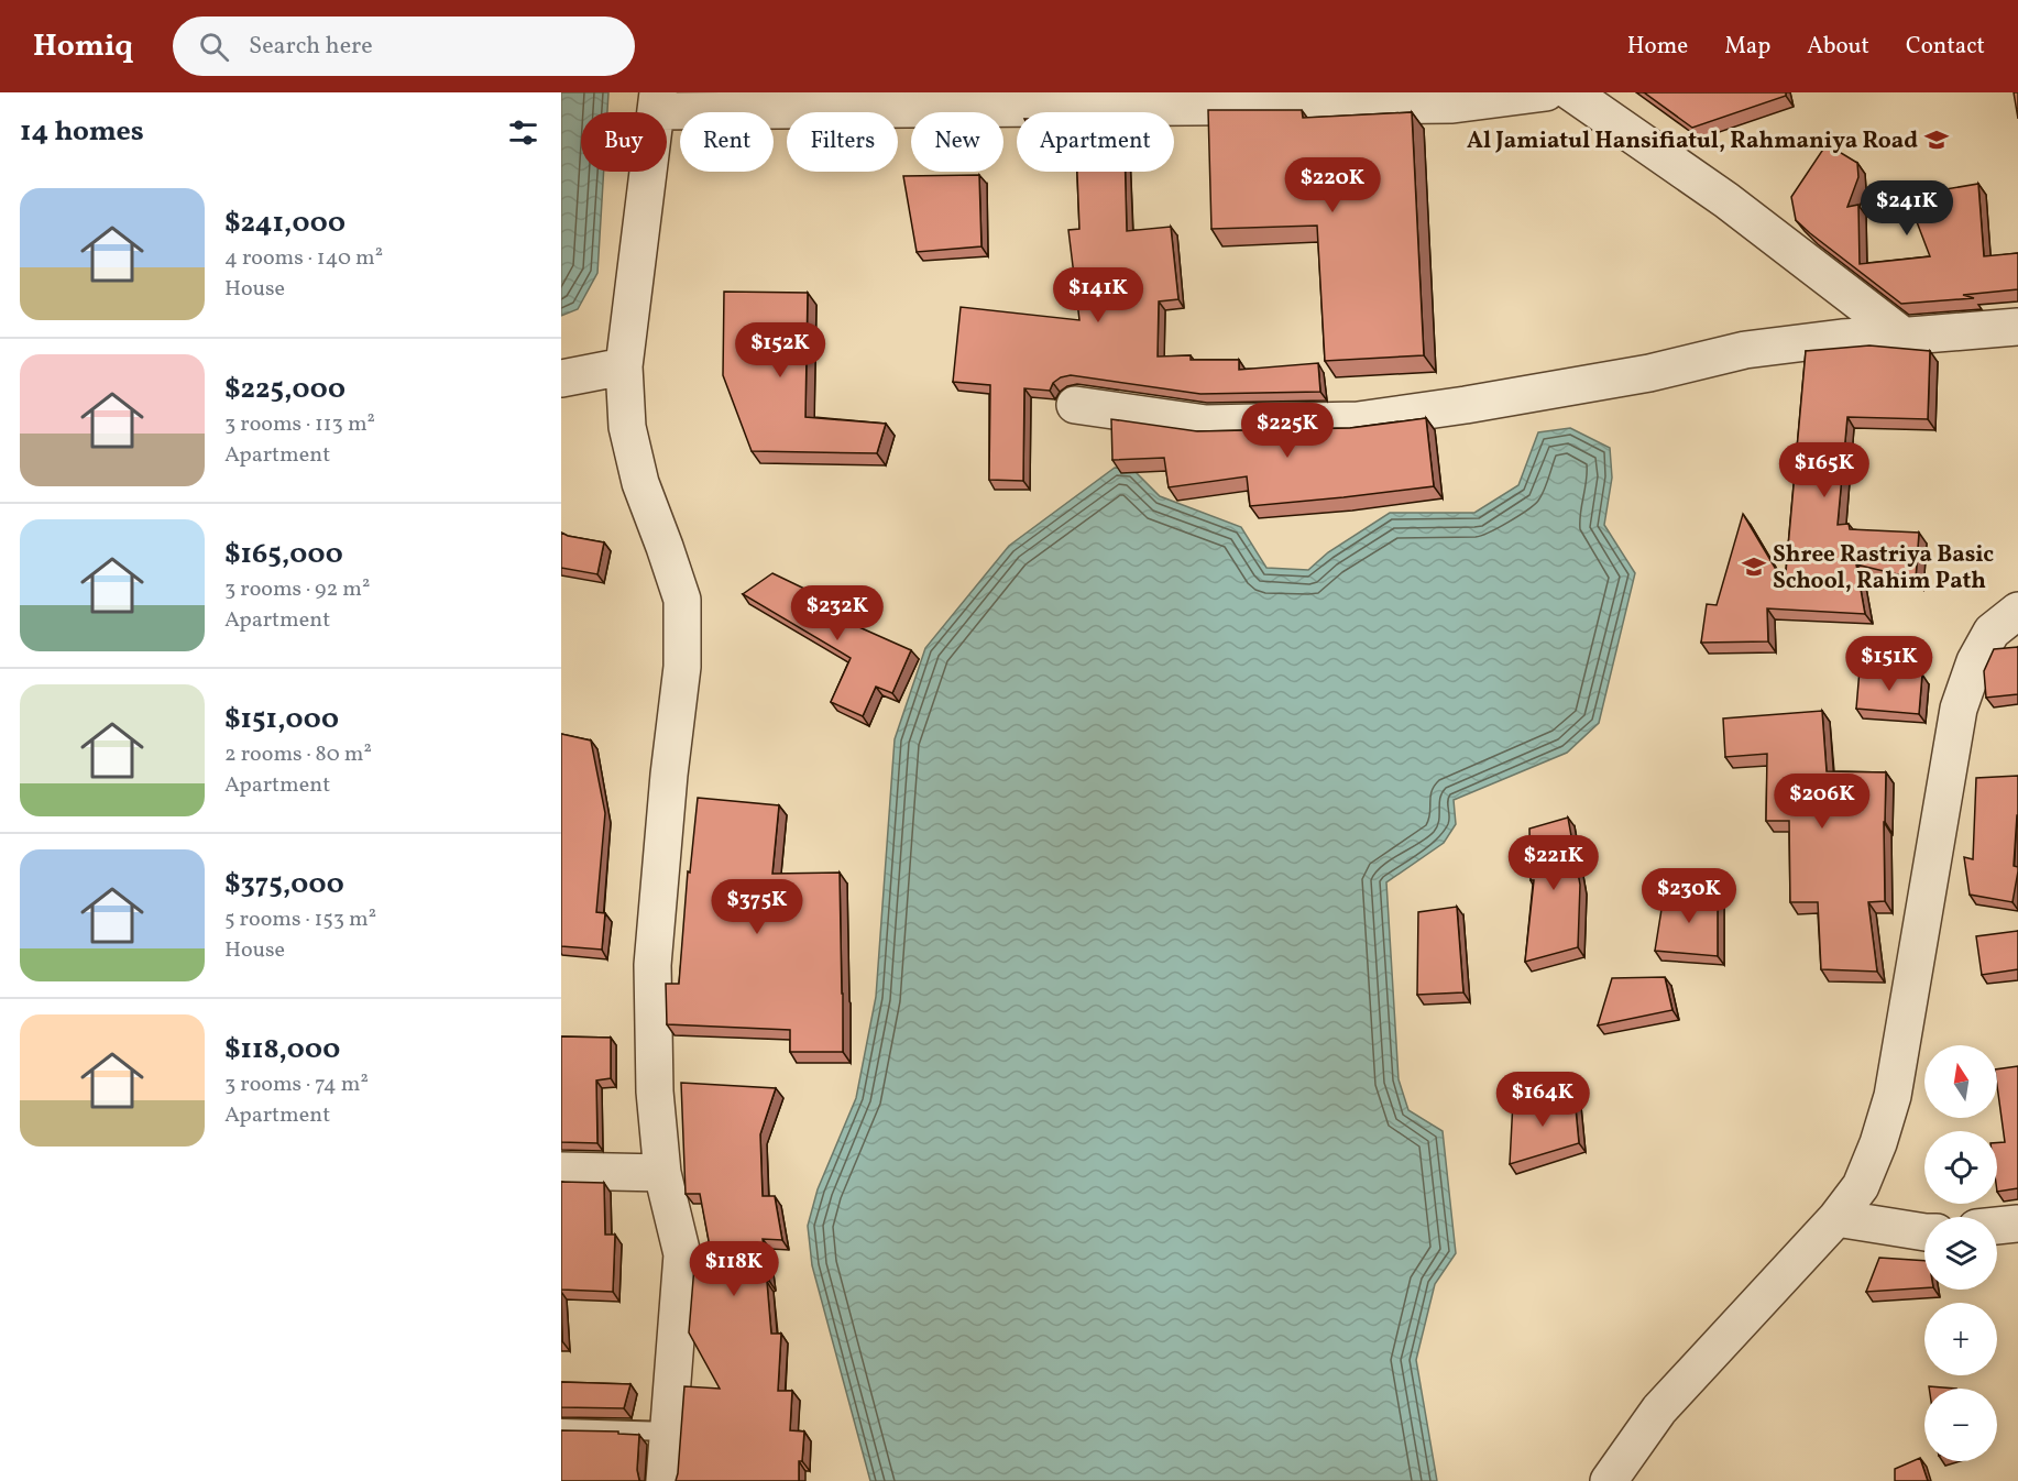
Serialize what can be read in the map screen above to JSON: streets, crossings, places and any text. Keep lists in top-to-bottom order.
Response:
{
  "places": {
    "school or university": ["Al Jamiatul Hansifiatul, Rahmaniya Road", "Shree Rastriya Basic School, Rahim Path"]
  },
  "north": "top",
  "page": {
    "header": "Homiq",
    "search": "Search here",
    "nav": [
      "Home",
      "Map",
      "About",
      "Contact"
    ],
    "heading": "14 homes",
    "chip": [
      "Buy",
      "Rent",
      "Filters",
      "New",
      "Apartment"
    ],
    "price": [
      "$220K",
      "$241K",
      "$141K",
      "$152K",
      "$225K",
      "$165K",
      "$232K",
      "$151K",
      "$206K",
      "$221K",
      "$230K",
      "$375K",
      "$164K",
      "$118K"
    ],
    "list": [
      {
        "name": "$241,000",
        "note": "4 rooms · 140 m² · House"
      },
      {
        "name": "$225,000",
        "note": "3 rooms · 113 m² · Apartment"
      },
      {
        "name": "$165,000",
        "note": "3 rooms · 92 m² · Apartment"
      },
      {
        "name": "$151,000",
        "note": "2 rooms · 80 m² · Apartment"
      },
      {
        "name": "$375,000",
        "note": "5 rooms · 153 m² · House"
      },
      {
        "name": "$118,000",
        "note": "3 rooms · 74 m² · Apartment"
      }
    ],
    "map_buttons": ["+", "−"]
  }
}
